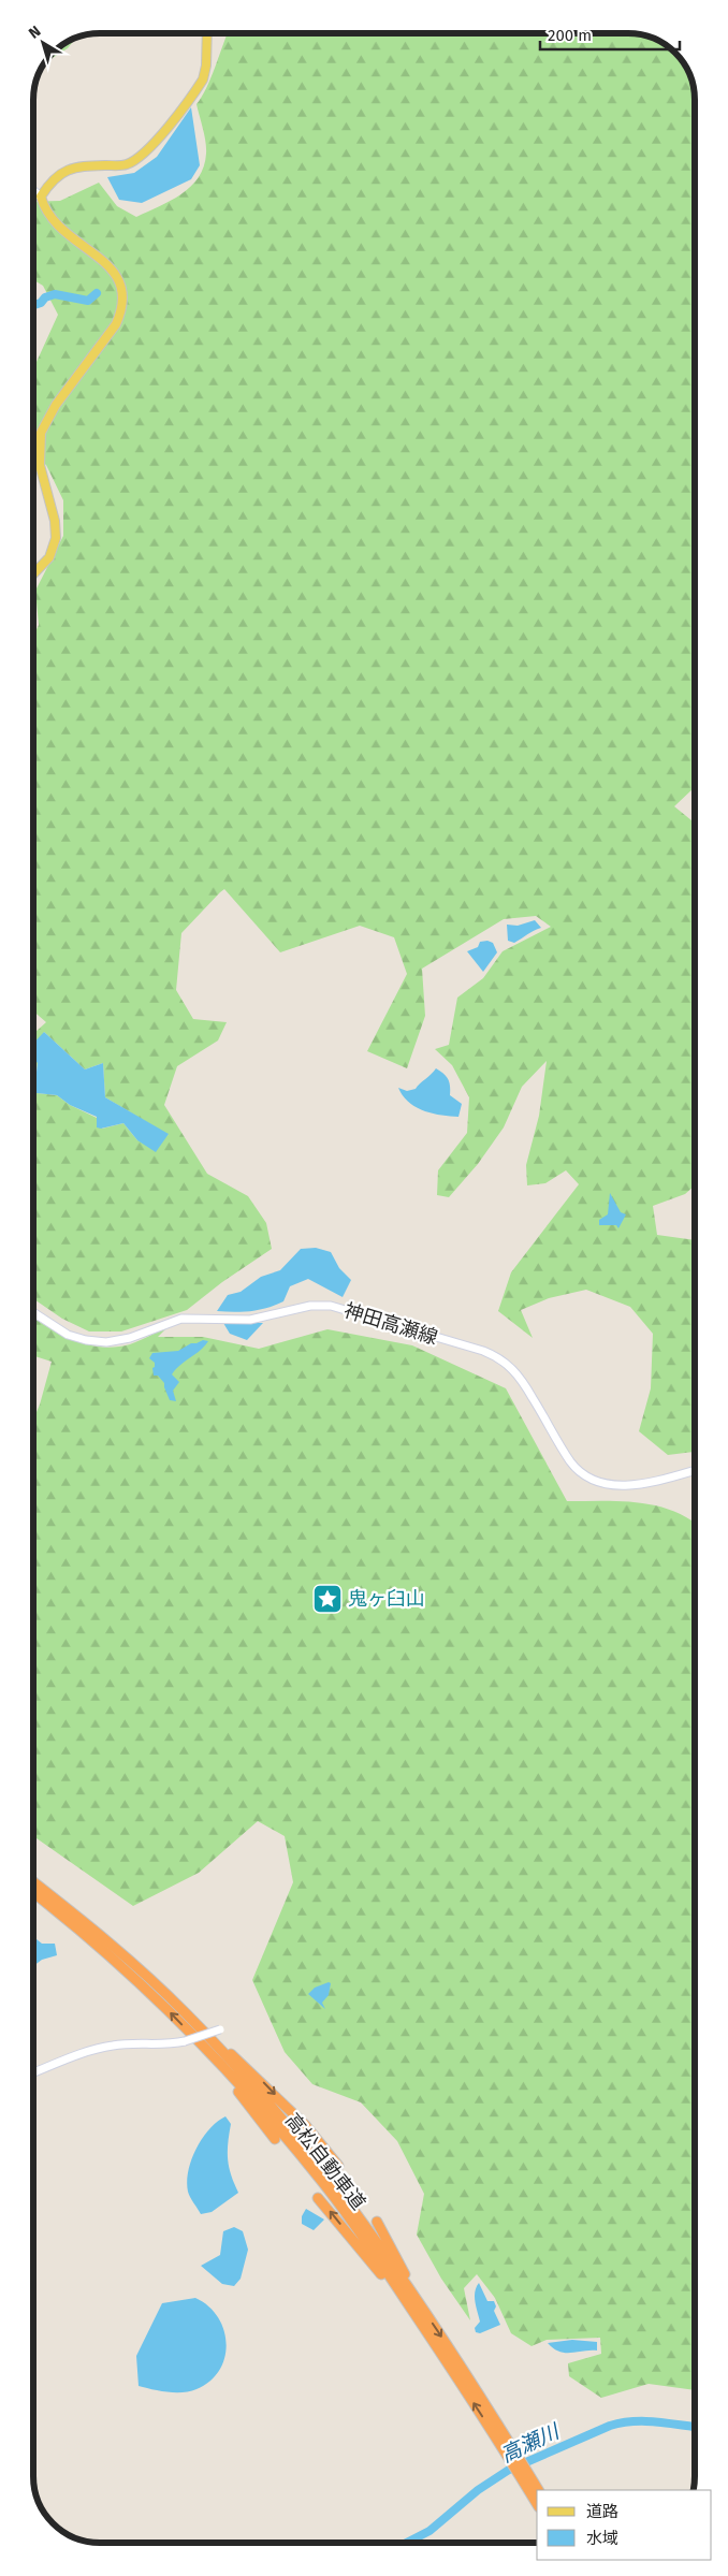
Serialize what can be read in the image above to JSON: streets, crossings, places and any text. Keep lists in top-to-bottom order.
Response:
{
  "streets": {
    "highway": ["高松自動車道"],
    "main road": ["神田高瀬線"]
  },
  "water": ["高瀬川"],
  "places": {
    "place": ["鬼ヶ臼山"]
  },
  "legend": ["道路", "水域"],
  "scale_bar": "200 m",
  "north": "top left"
}
